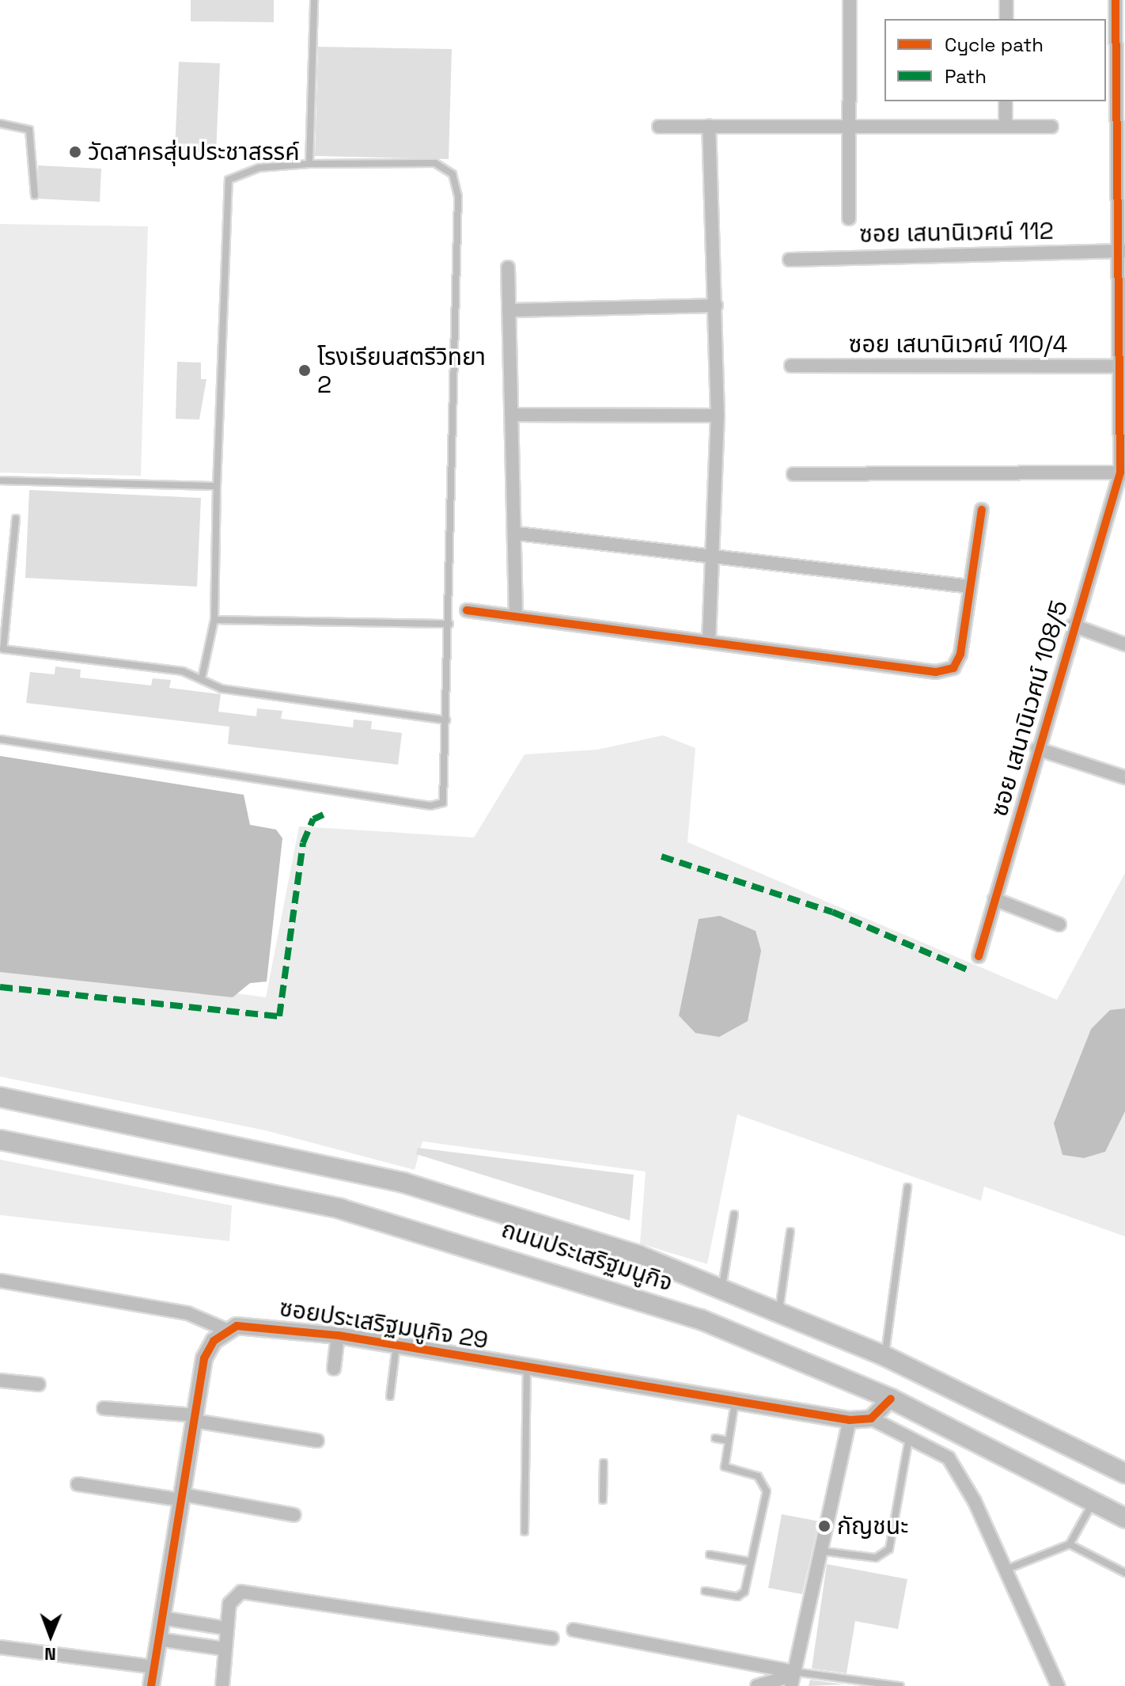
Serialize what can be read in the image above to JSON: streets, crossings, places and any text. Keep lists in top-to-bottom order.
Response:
{
  "streets": {
    "main road": ["ถนนประเสริฐมนูกิจ"],
    "street": [
      "ซอย เสนานิเวศน์ 112",
      "ซอย เสนานิเวศน์ 110/4",
      "ซอย เสนานิเวศน์ 108/5",
      "ซอยประเสริฐมนูกิจ 29"
    ]
  },
  "crossings": [
    ["ซอย เสนานิเวศน์ 112", "ซอย เสนานิเวศน์ 108/5"],
    ["ซอย เสนานิเวศน์ 110/4", "ซอย เสนานิเวศน์ 108/5"]
  ],
  "places": ["วัดสาครสุ่นประชาสรรค์", "โรงเรียนสตรีวิทยา 2", "กัญชนะ"],
  "legend": ["Cycle path", "Path"],
  "north": "bottom"
}
